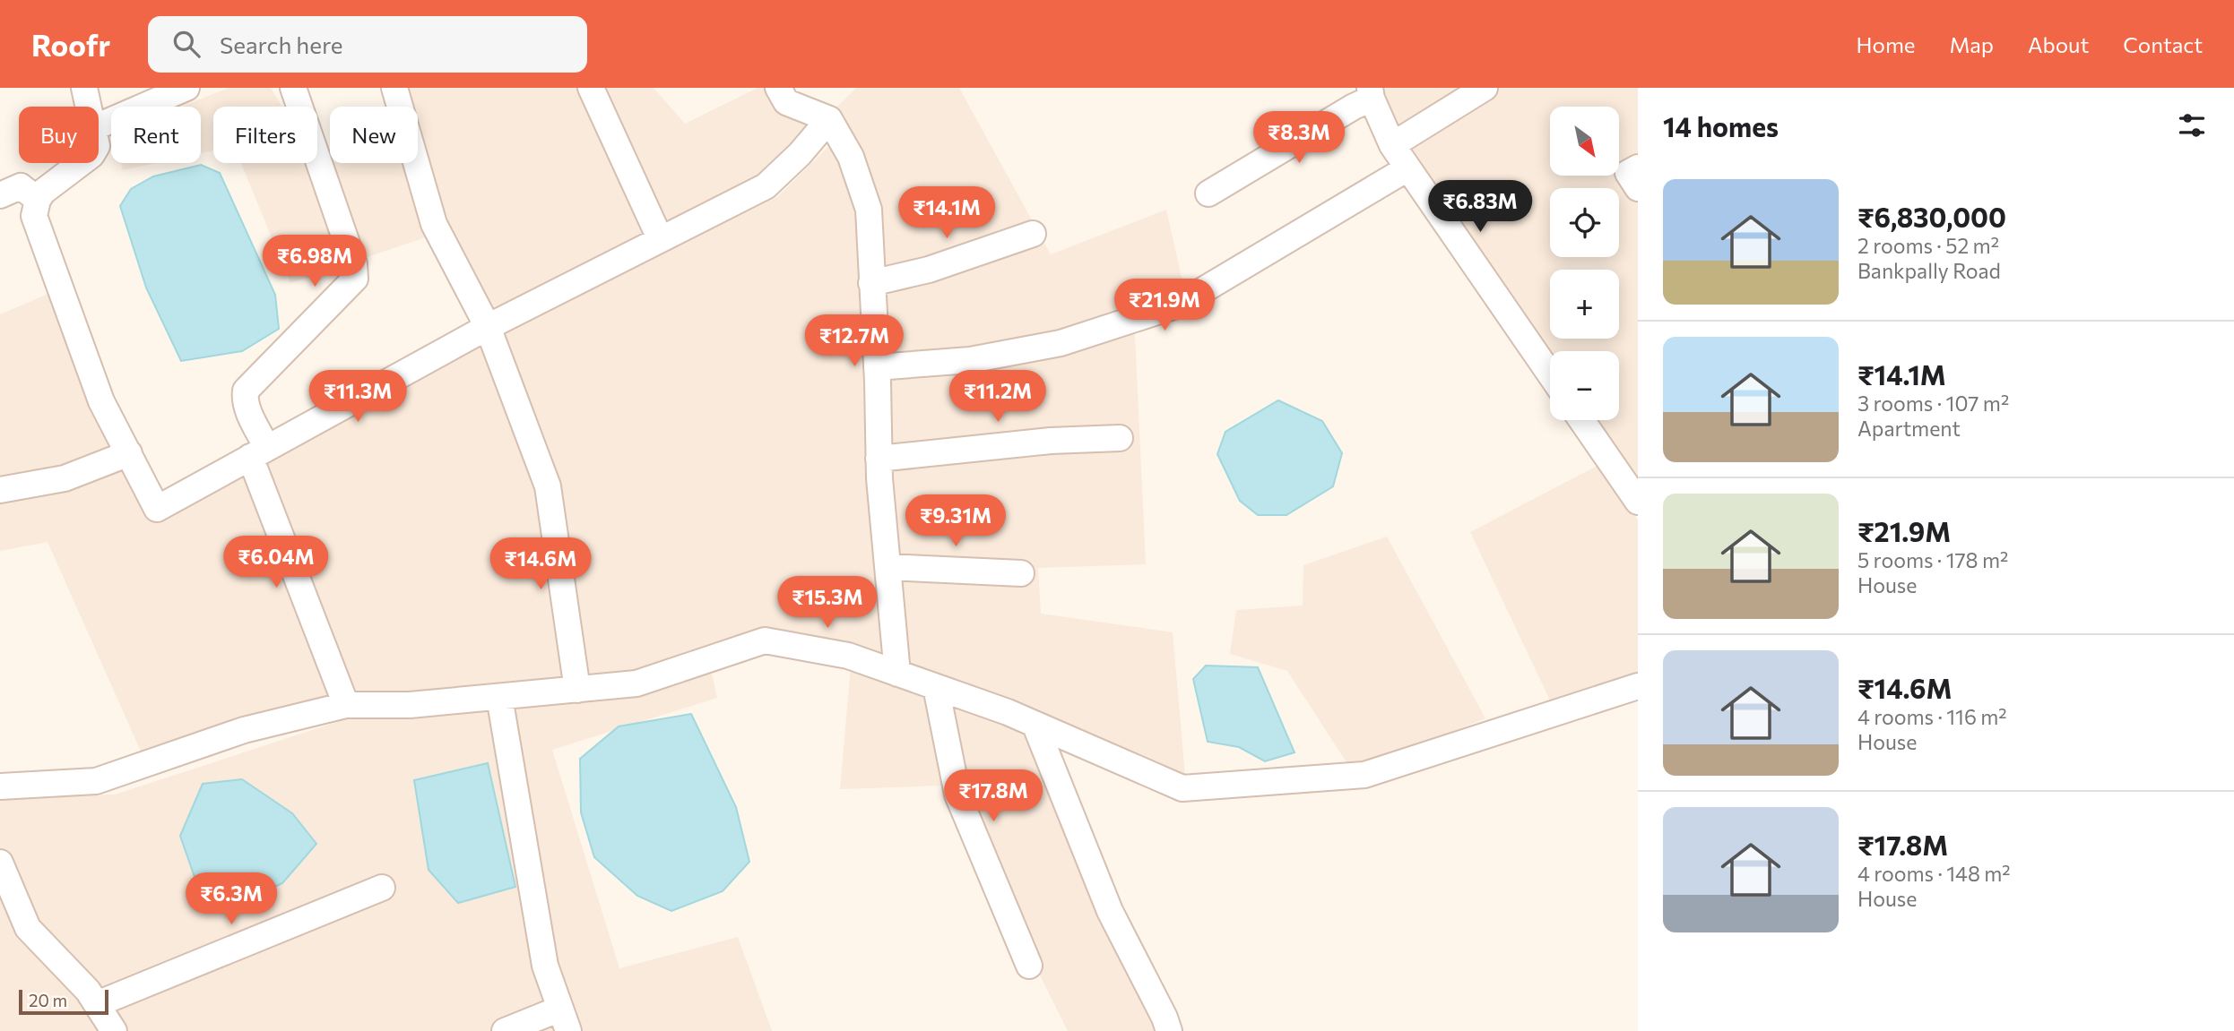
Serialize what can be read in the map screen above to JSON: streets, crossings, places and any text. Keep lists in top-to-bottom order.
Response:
{
  "scale_bar": "20 m",
  "north": "bottom right",
  "page": {
    "header": "Roofr",
    "search": "Search here",
    "nav": [
      "Home",
      "Map",
      "About",
      "Contact"
    ],
    "heading": "14 homes",
    "map_buttons": ["+", "−"],
    "chip": [
      "Buy",
      "Rent",
      "Filters",
      "New"
    ],
    "price": [
      "₹8.3M",
      "₹6.83M",
      "₹14.1M",
      "₹6.98M",
      "₹21.9M",
      "₹12.7M",
      "₹11.3M",
      "₹11.2M",
      "₹9.31M",
      "₹6.04M",
      "₹14.6M",
      "₹15.3M",
      "₹17.8M",
      "₹6.3M"
    ],
    "list": [
      {
        "name": "₹6,830,000",
        "note": "2 rooms · 52 m² · Bankpally Road"
      },
      {
        "name": "₹14.1M",
        "note": "3 rooms · 107 m² · Apartment"
      },
      {
        "name": "₹21.9M",
        "note": "5 rooms · 178 m² · House"
      },
      {
        "name": "₹14.6M",
        "note": "4 rooms · 116 m² · House"
      },
      {
        "name": "₹17.8M",
        "note": "4 rooms · 148 m² · House"
      }
    ],
    "scale": "20 m"
  }
}
